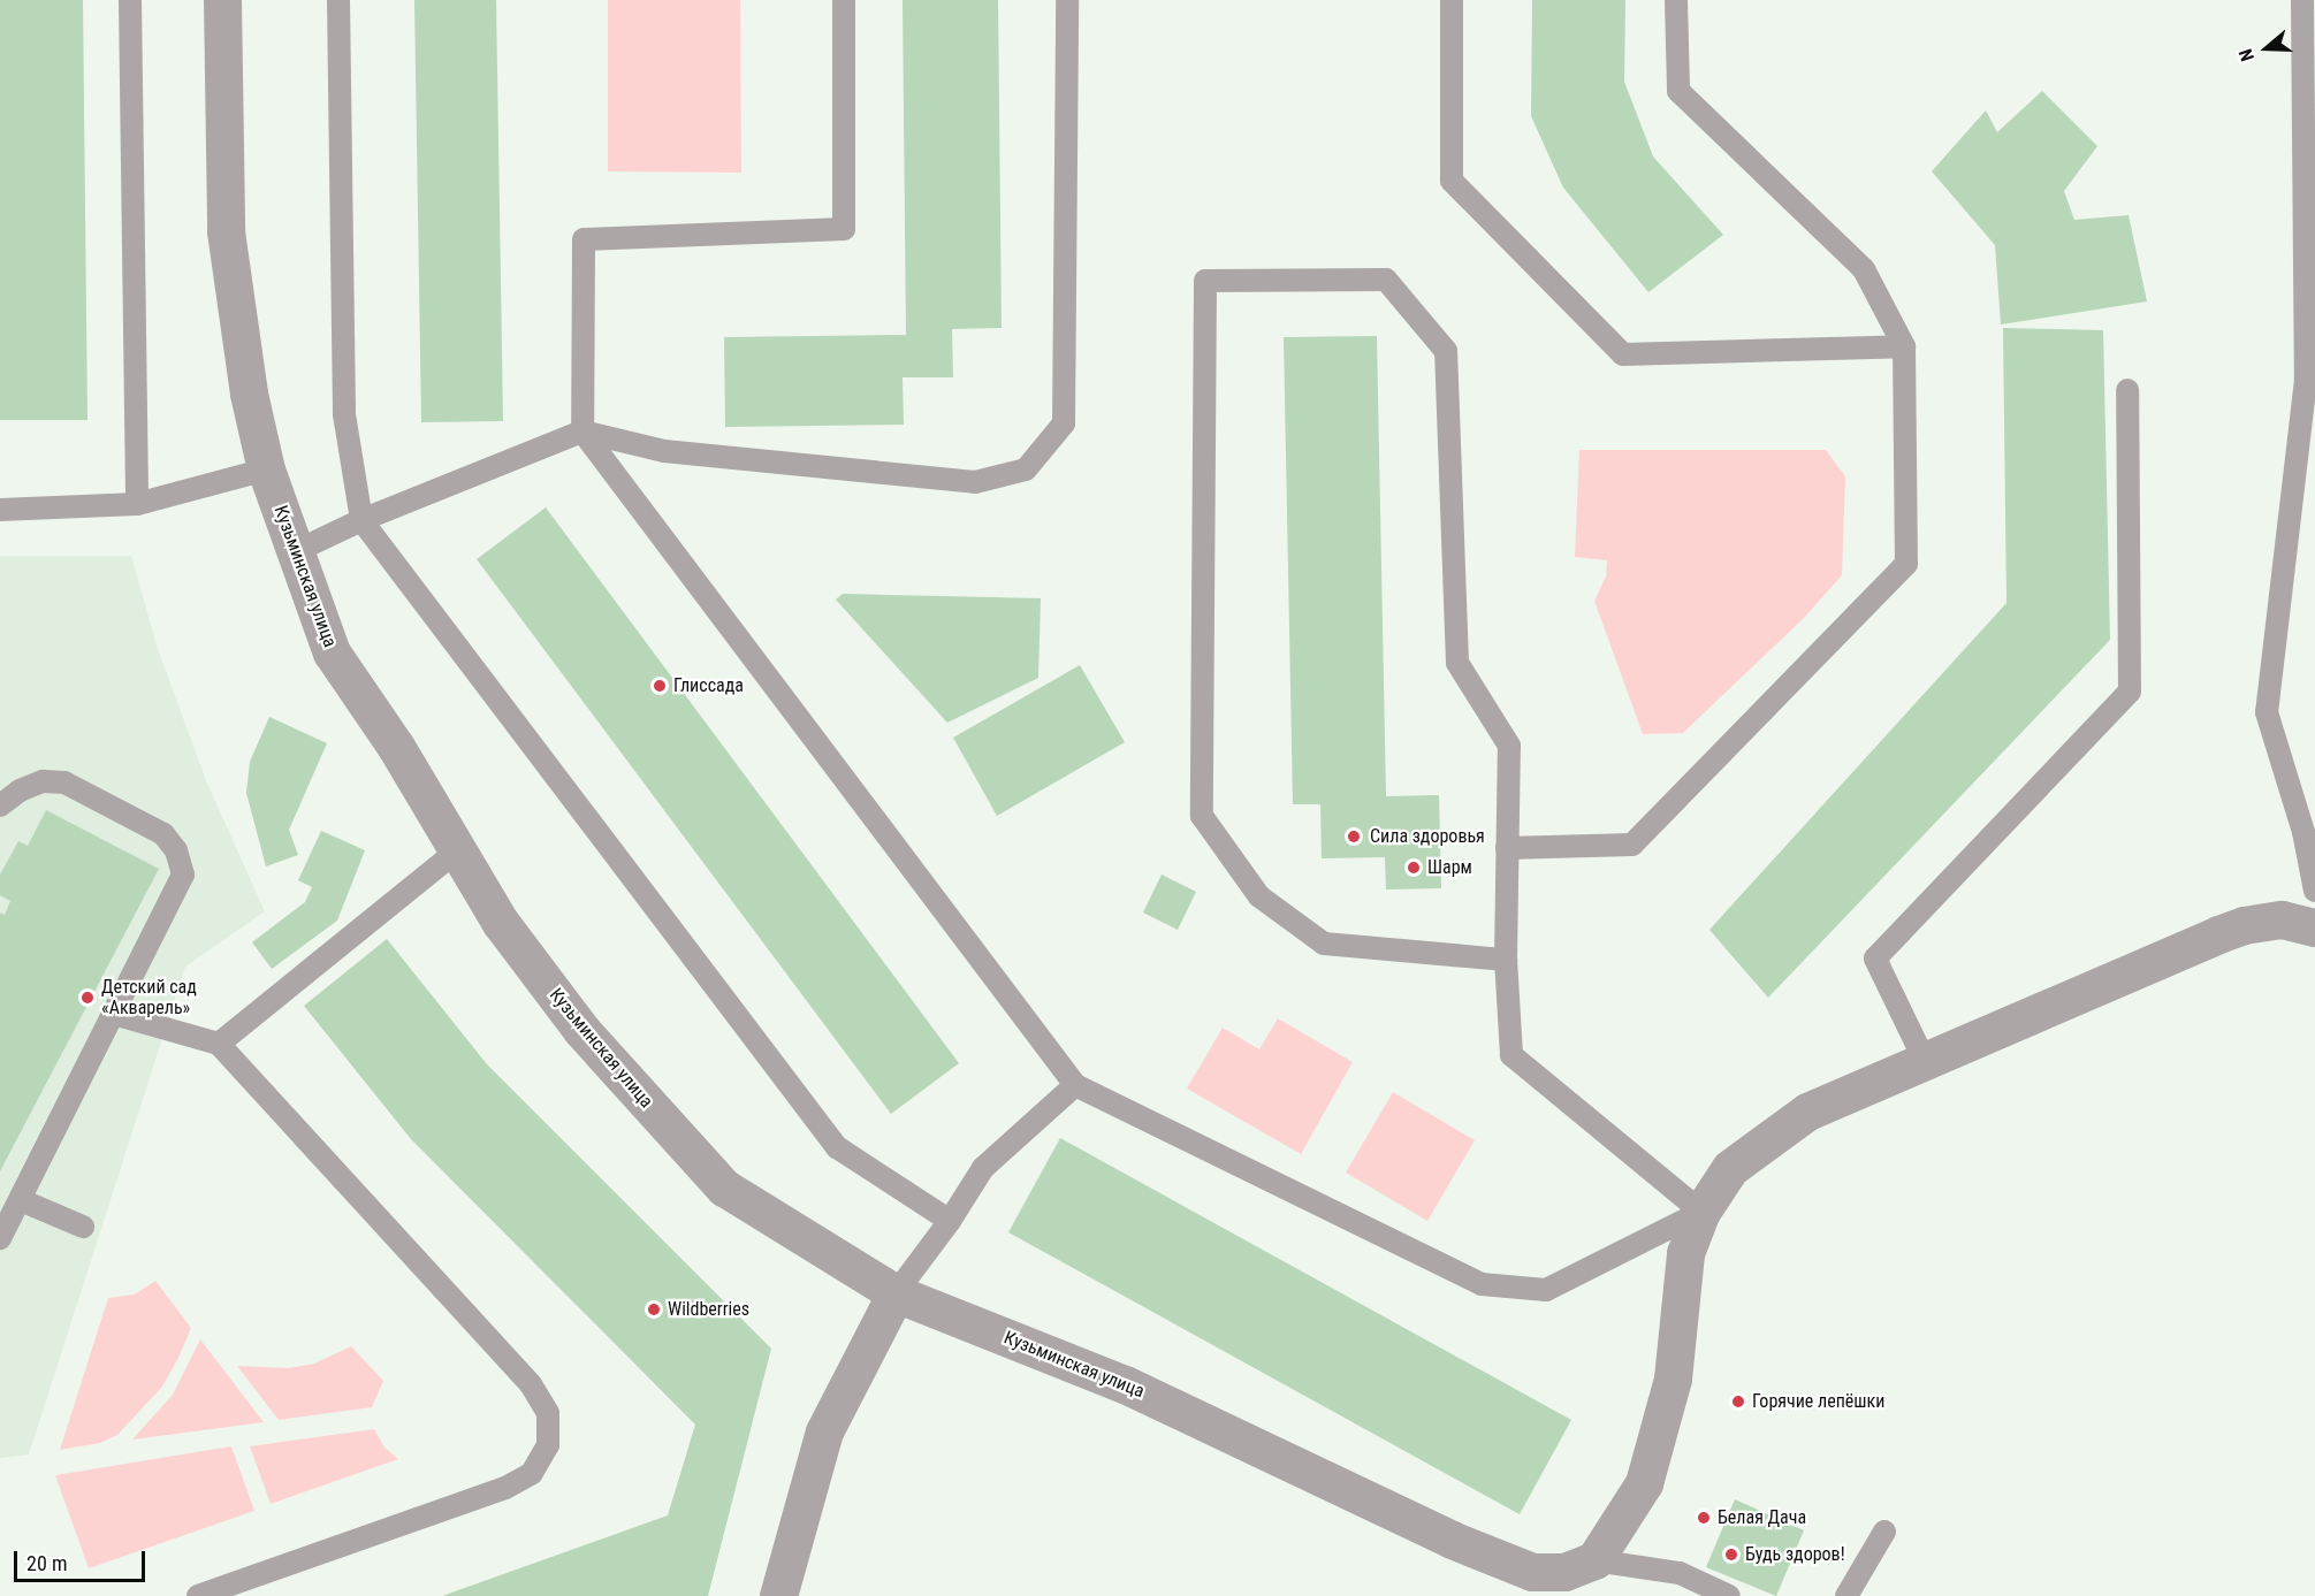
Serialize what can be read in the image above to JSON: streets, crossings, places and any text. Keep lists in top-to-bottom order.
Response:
{
  "streets": {
    "street": ["Кузьминская улица"]
  },
  "places": [
    "Глиссада",
    "Сила здоровья",
    "Шарм",
    "Детский сад «Акварель»",
    "Wildberries",
    "Горячие лепёшки",
    "Белая Дача",
    "Будь здоров!"
  ],
  "scale_bar": "20 m",
  "north": "left"
}
